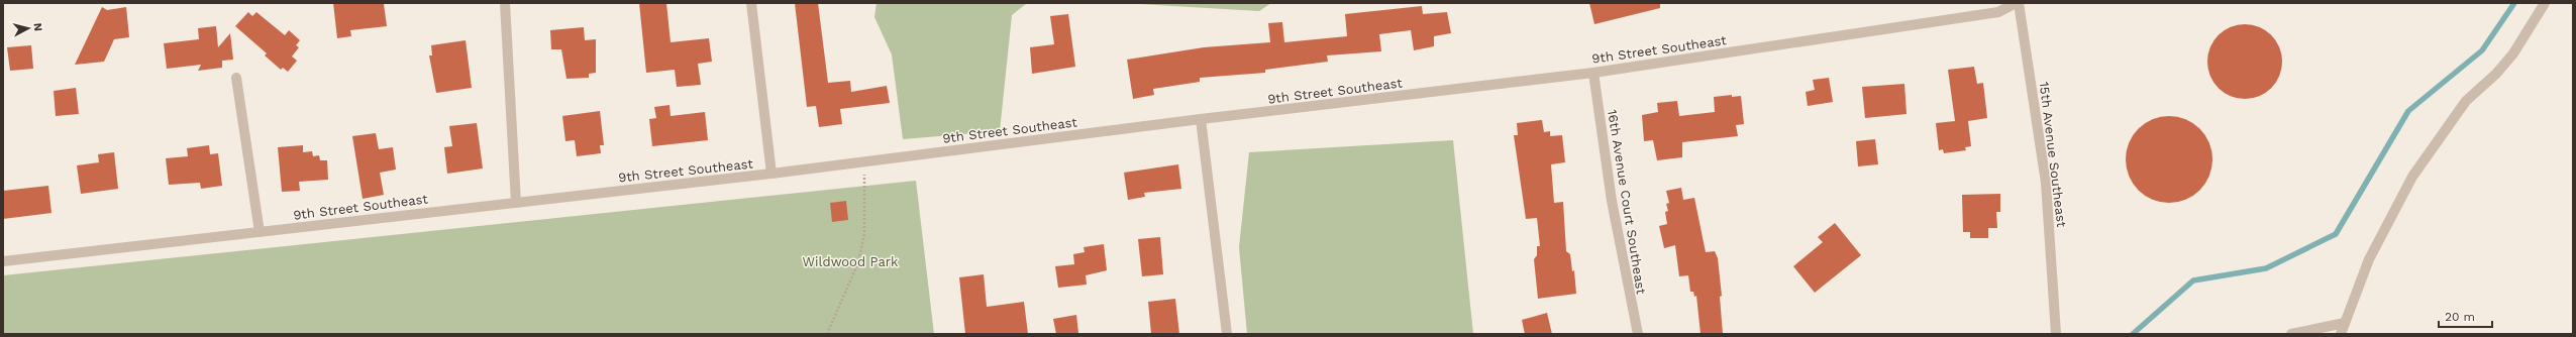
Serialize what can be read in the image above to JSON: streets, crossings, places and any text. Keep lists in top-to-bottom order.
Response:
{
  "streets": {
    "street": ["9th Street Southeast", "15th Avenue Southeast", "16th Avenue Court Southeast"]
  },
  "crossings": [
    ["9th Street Southeast", "15th Avenue Southeast"],
    ["9th Street Southeast", "16th Avenue Court Southeast"]
  ],
  "parks": ["Wildwood Park"],
  "scale_bar": "20 m",
  "north": "right"
}
